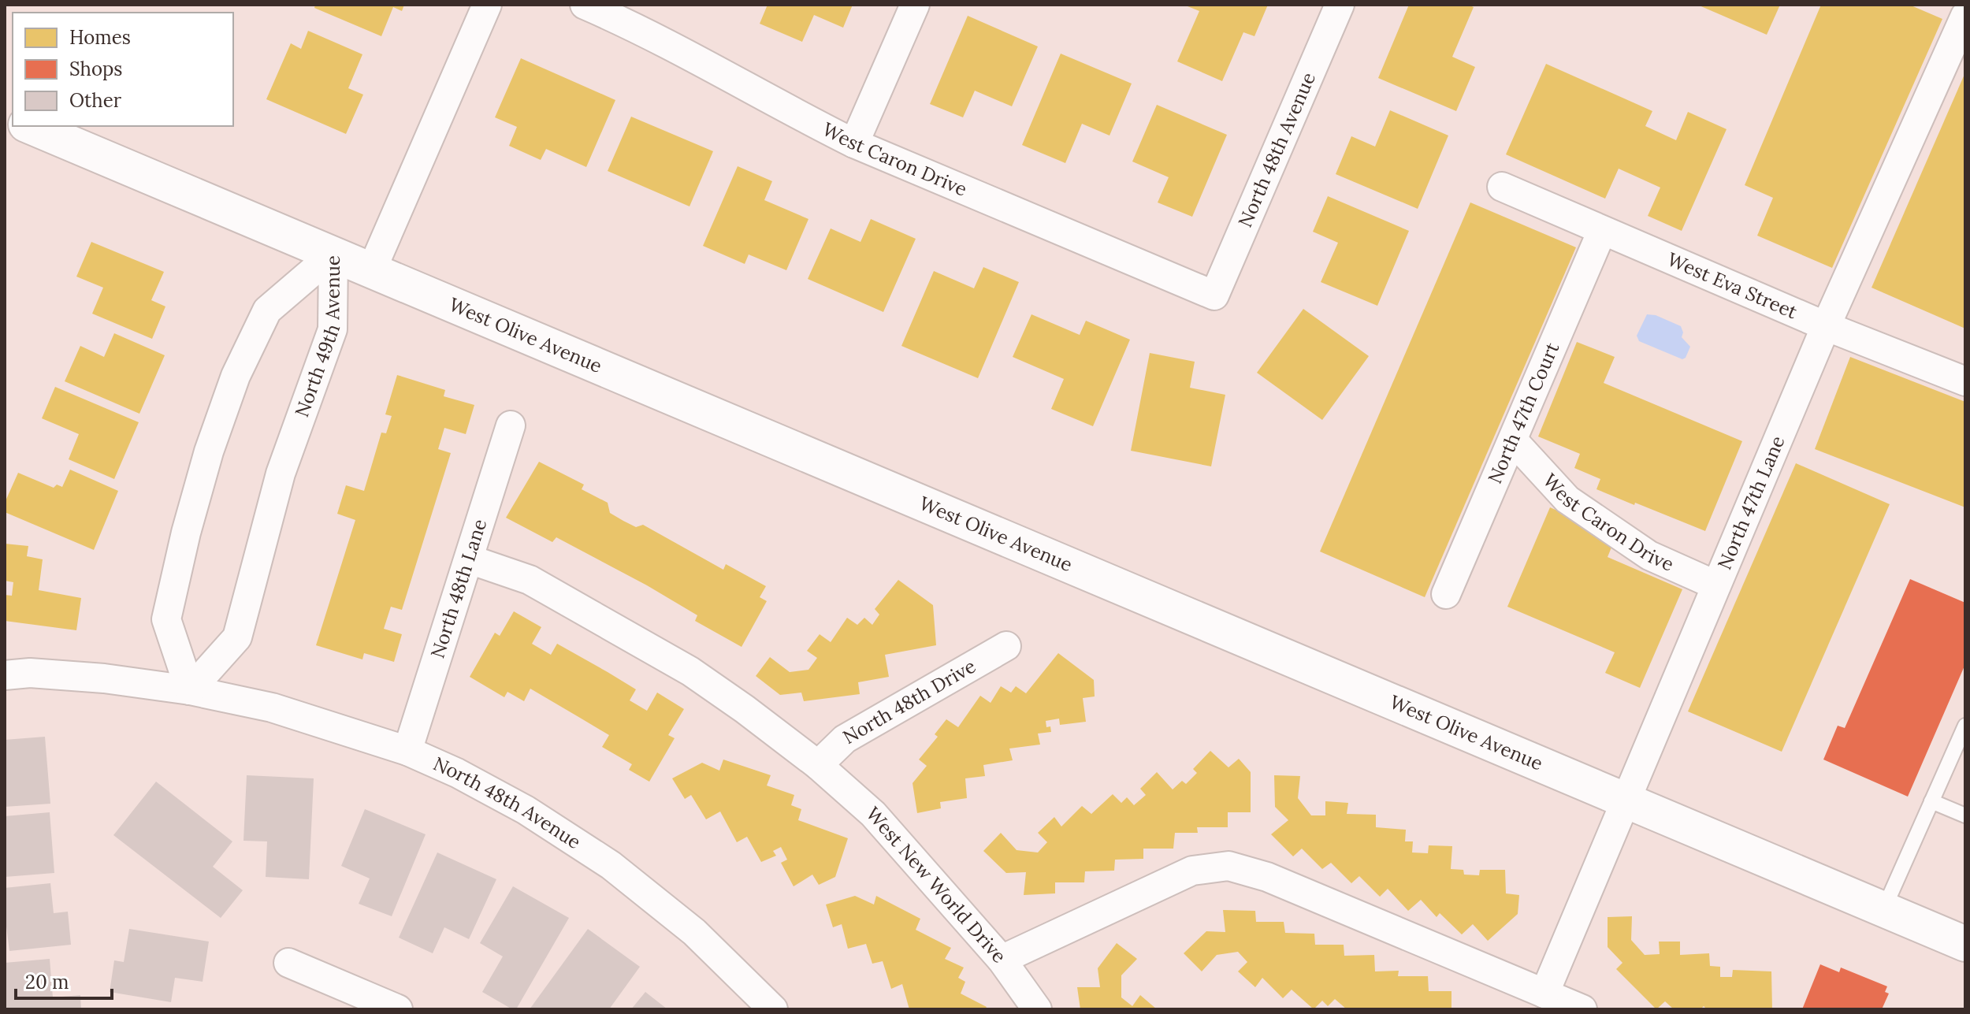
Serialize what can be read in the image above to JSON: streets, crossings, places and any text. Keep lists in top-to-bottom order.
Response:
{
  "streets": {
    "main road": ["West Olive Avenue"],
    "street": [
      "North 48th Avenue",
      "West Caron Drive",
      "West Eva Street",
      "North 49th Avenue",
      "North 47th Court",
      "North 47th Lane",
      "North 48th Lane",
      "North 48th Drive",
      "West New World Drive"
    ]
  },
  "crossings": [
    ["North 48th Avenue", "West Caron Drive"],
    ["North 48th Avenue", "North 49th Avenue"],
    ["North 48th Avenue", "North 48th Lane"],
    ["West Caron Drive", "North 47th Court"],
    ["West Caron Drive", "North 47th Lane"],
    ["West Eva Street", "North 47th Court"],
    ["West Eva Street", "North 47th Lane"],
    ["West Olive Avenue", "North 49th Avenue"],
    ["West Olive Avenue", "North 47th Lane"],
    ["North 47th Lane", "West New World Drive"],
    ["North 48th Lane", "West New World Drive"],
    ["North 48th Drive", "West New World Drive"]
  ],
  "legend": ["Homes", "Shops", "Other"],
  "scale_bar": "20 m"
}
